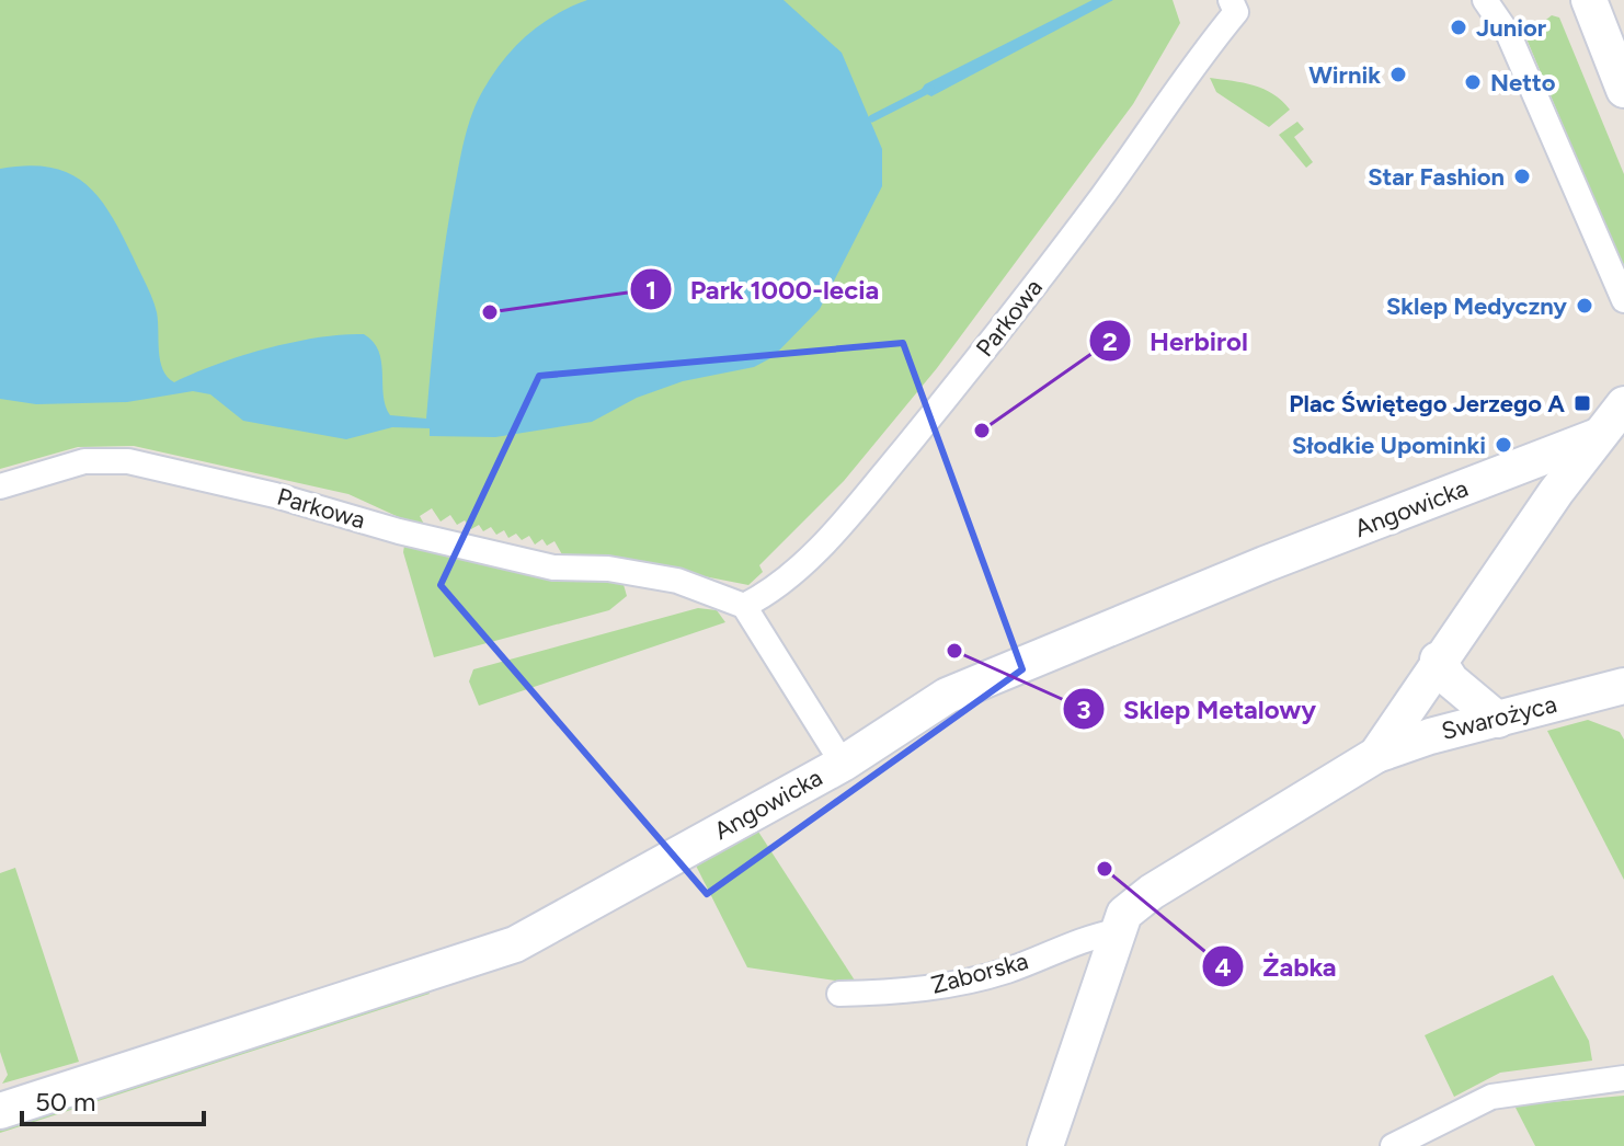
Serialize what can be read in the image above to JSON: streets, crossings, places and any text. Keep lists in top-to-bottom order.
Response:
{
  "streets": {
    "street": [
      "Parkowa",
      "Angowicka",
      "Swarożyca",
      "Zaborska"
    ]
  },
  "places": {
    "other": [
      "Junior",
      "Wirnik",
      "Netto",
      "Star Fashion",
      "Sklep Medyczny",
      "Park 1000-lecia",
      "Herbirol",
      "Słodkie Upominki",
      "Sklep Metalowy",
      "Żabka"
    ],
    "transit": ["Plac Świętego Jerzego A"]
  },
  "scale_bar": "50 m"
}
